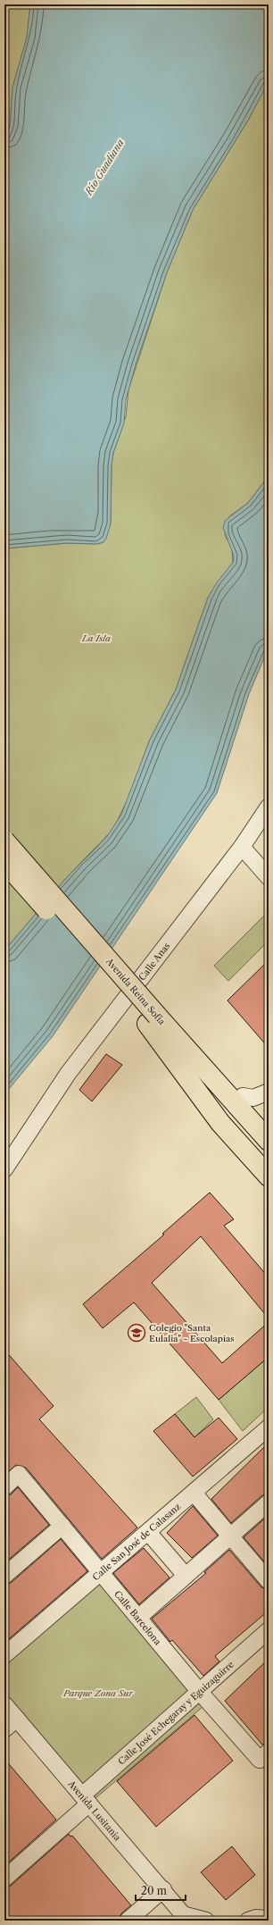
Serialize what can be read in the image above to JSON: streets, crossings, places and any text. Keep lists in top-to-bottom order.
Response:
{
  "streets": {
    "highway": ["Avenida Reina Sofía"],
    "street": [
      "Calle Anas",
      "Calle San José de Calasanz",
      "Calle Barcelona",
      "Calle José Echegaray y Eguizaguirre",
      "Avenida Lusitania"
    ]
  },
  "crossings": [
    ["Calle San José de Calasanz", "Calle Barcelona"],
    ["Calle Barcelona", "Calle José Echegaray y Eguizaguirre"],
    ["Calle José Echegaray y Eguizaguirre", "Avenida Lusitania"]
  ],
  "water": ["Río Guadiana"],
  "parks": ["La Isla", "Parque Zona Sur"],
  "places": {
    "school or university": ["Colegio \"Santa Eulalia\" - Escolapias"]
  },
  "scale_bar": "20 m"
}
